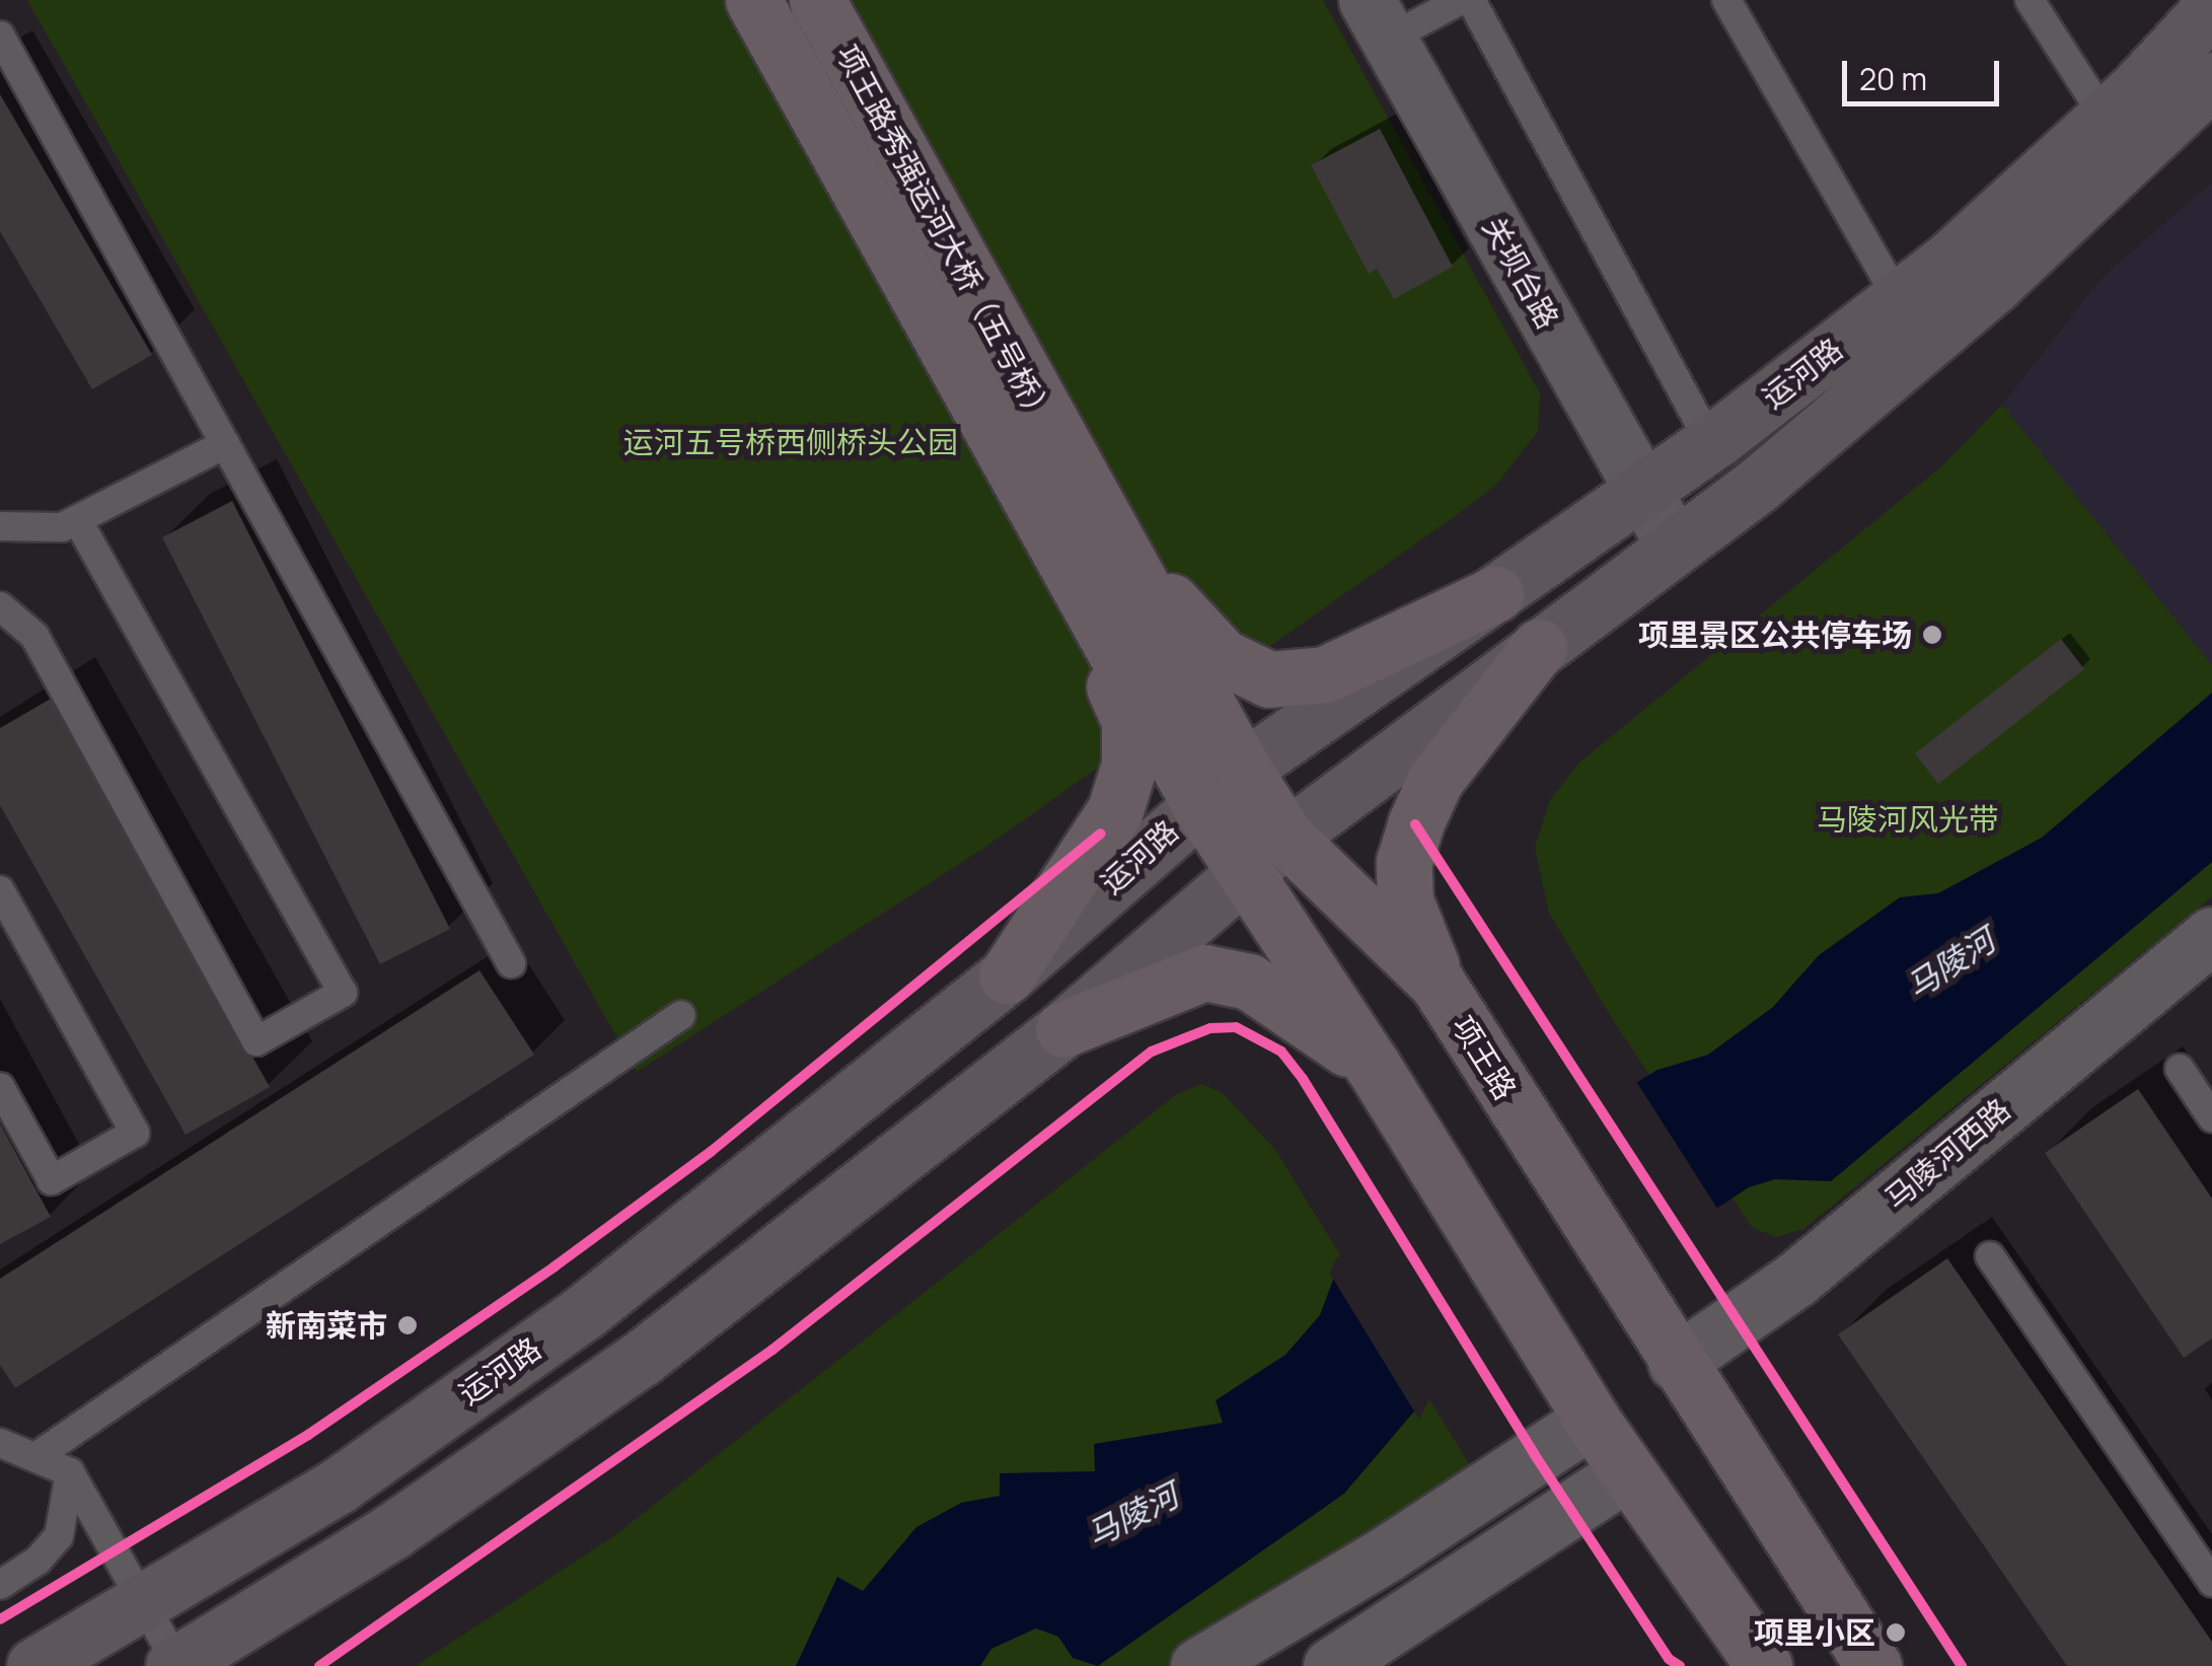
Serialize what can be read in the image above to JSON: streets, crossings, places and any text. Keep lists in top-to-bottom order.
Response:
{
  "streets": {
    "main road": ["项王路秀强运河大桥（五号桥）", "项王路"],
    "street": ["关坝台路", "运河路", "马陵河西路"]
  },
  "crossings": [
    ["项王路秀强运河大桥（五号桥）", "项王路"],
    ["关坝台路", "运河路"],
    ["运河路", "项王路"],
    ["项王路", "马陵河西路"]
  ],
  "water": ["马陵河"],
  "parks": ["运河五号桥西侧桥头公园", "马陵河风光带"],
  "places": ["项里景区公共停车场", "新南菜市", "项里小区"],
  "scale_bar": "20 m"
}
